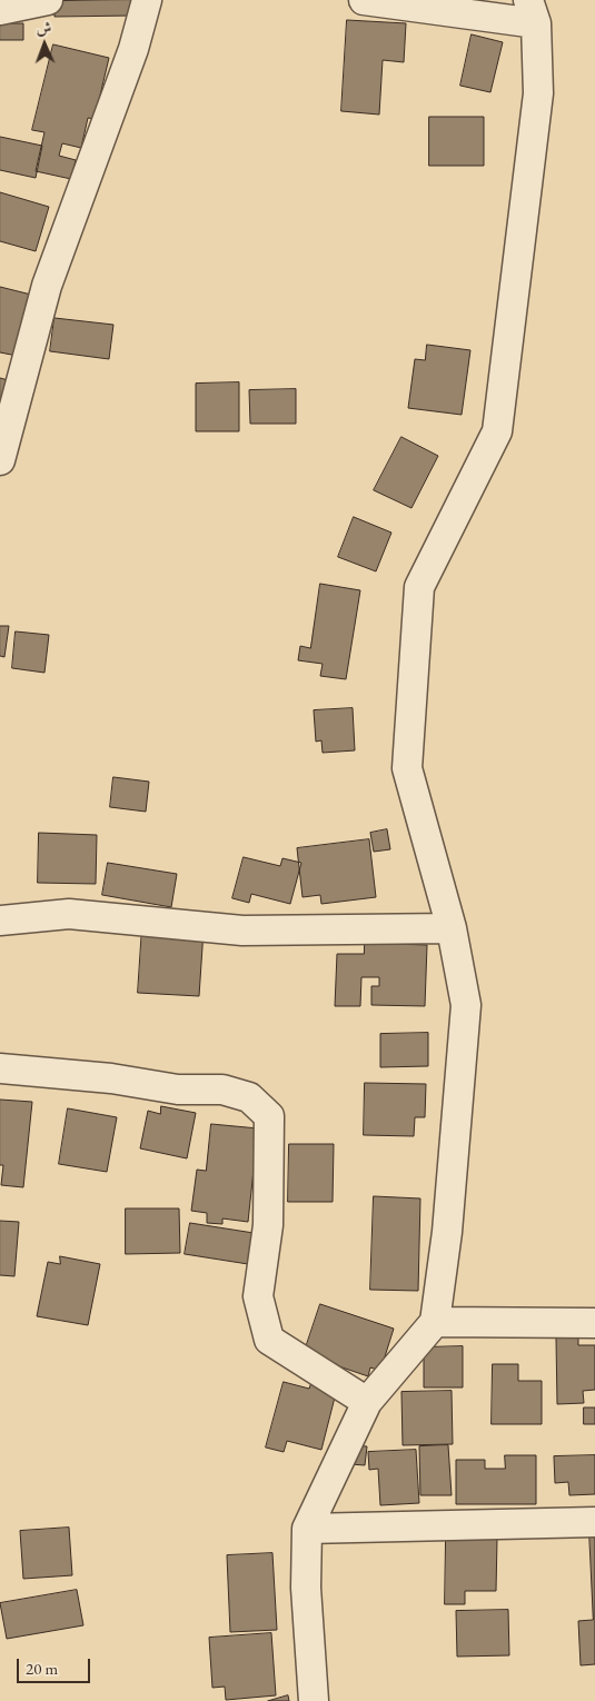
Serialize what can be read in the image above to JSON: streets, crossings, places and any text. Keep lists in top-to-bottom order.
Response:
{
  "scale_bar": "20 m",
  "north": "top"
}
